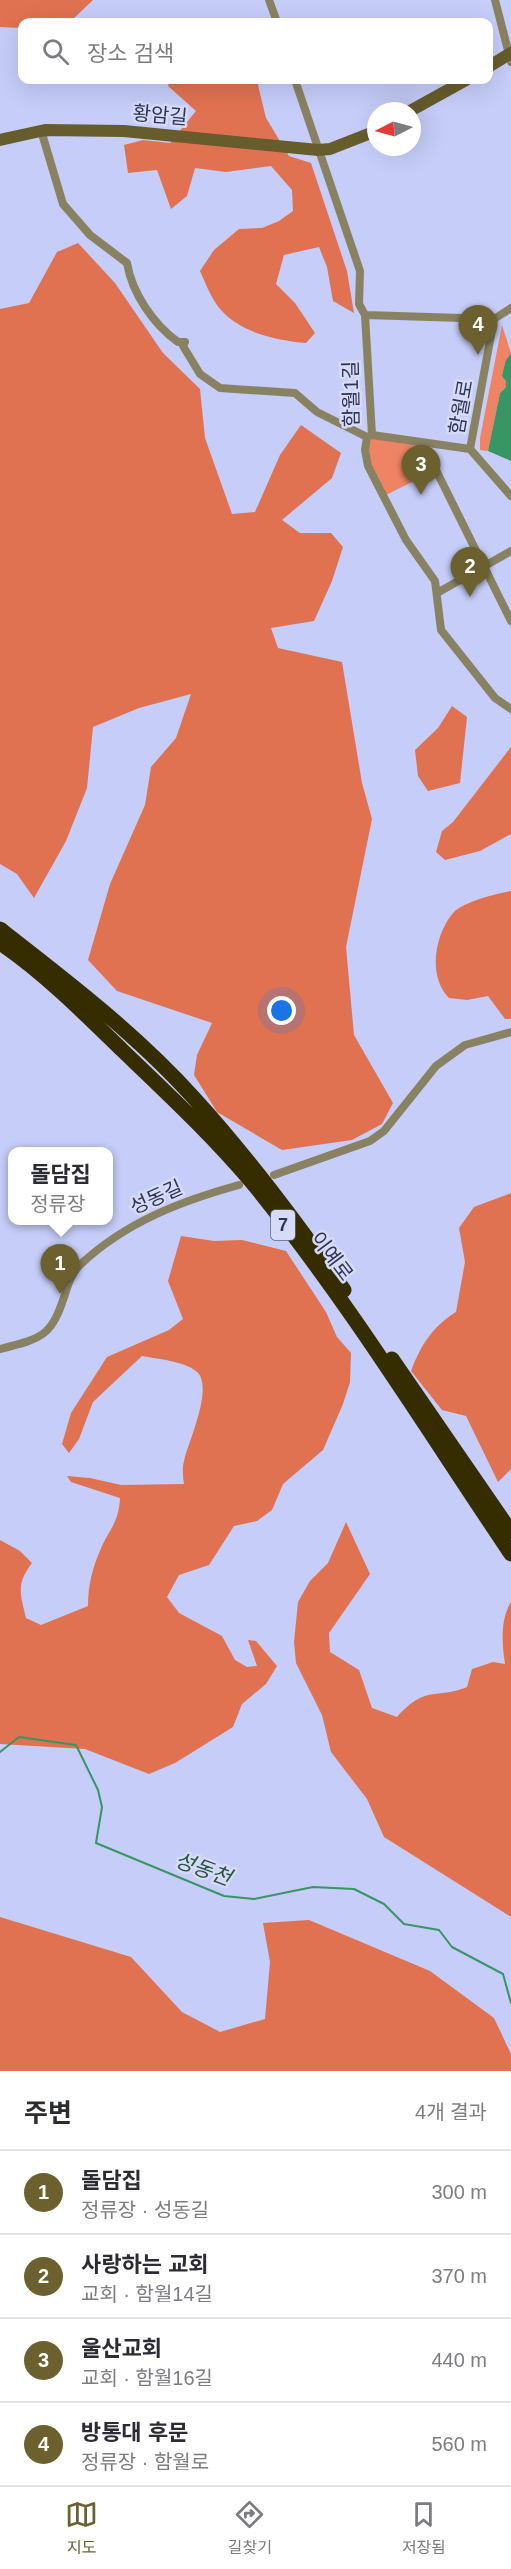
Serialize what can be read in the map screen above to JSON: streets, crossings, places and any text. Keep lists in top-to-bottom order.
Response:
{
  "streets": {
    "highway": ["7", "이예로"],
    "street": [
      "황암길",
      "함월1길",
      "함월로",
      "성동길"
    ]
  },
  "crossings": [
    ["황암길", "함월1길"],
    ["황암길", "함월로"],
    ["함월1길", "함월로"]
  ],
  "water": ["성동천"],
  "north": "left",
  "page": {
    "search": "장소 검색",
    "pins": [
      "4",
      "3",
      "2",
      "1"
    ],
    "popup": ["돌담집", "정류장"],
    "heading": ["주변", "4개 결과"],
    "list": [
      {
        "mark": "1",
        "name": "돌담집",
        "note": "정류장 · 성동길",
        "value": "300 m"
      },
      {
        "mark": "2",
        "name": "사랑하는 교회",
        "note": "교회 · 함월14길",
        "value": "370 m"
      },
      {
        "mark": "3",
        "name": "울산교회",
        "note": "교회 · 함월16길",
        "value": "440 m"
      },
      {
        "mark": "4",
        "name": "방통대 후문",
        "note": "정류장 · 함월로",
        "value": "560 m"
      }
    ],
    "nav": ["지도", "길찾기", "저장됨"]
  }
}
